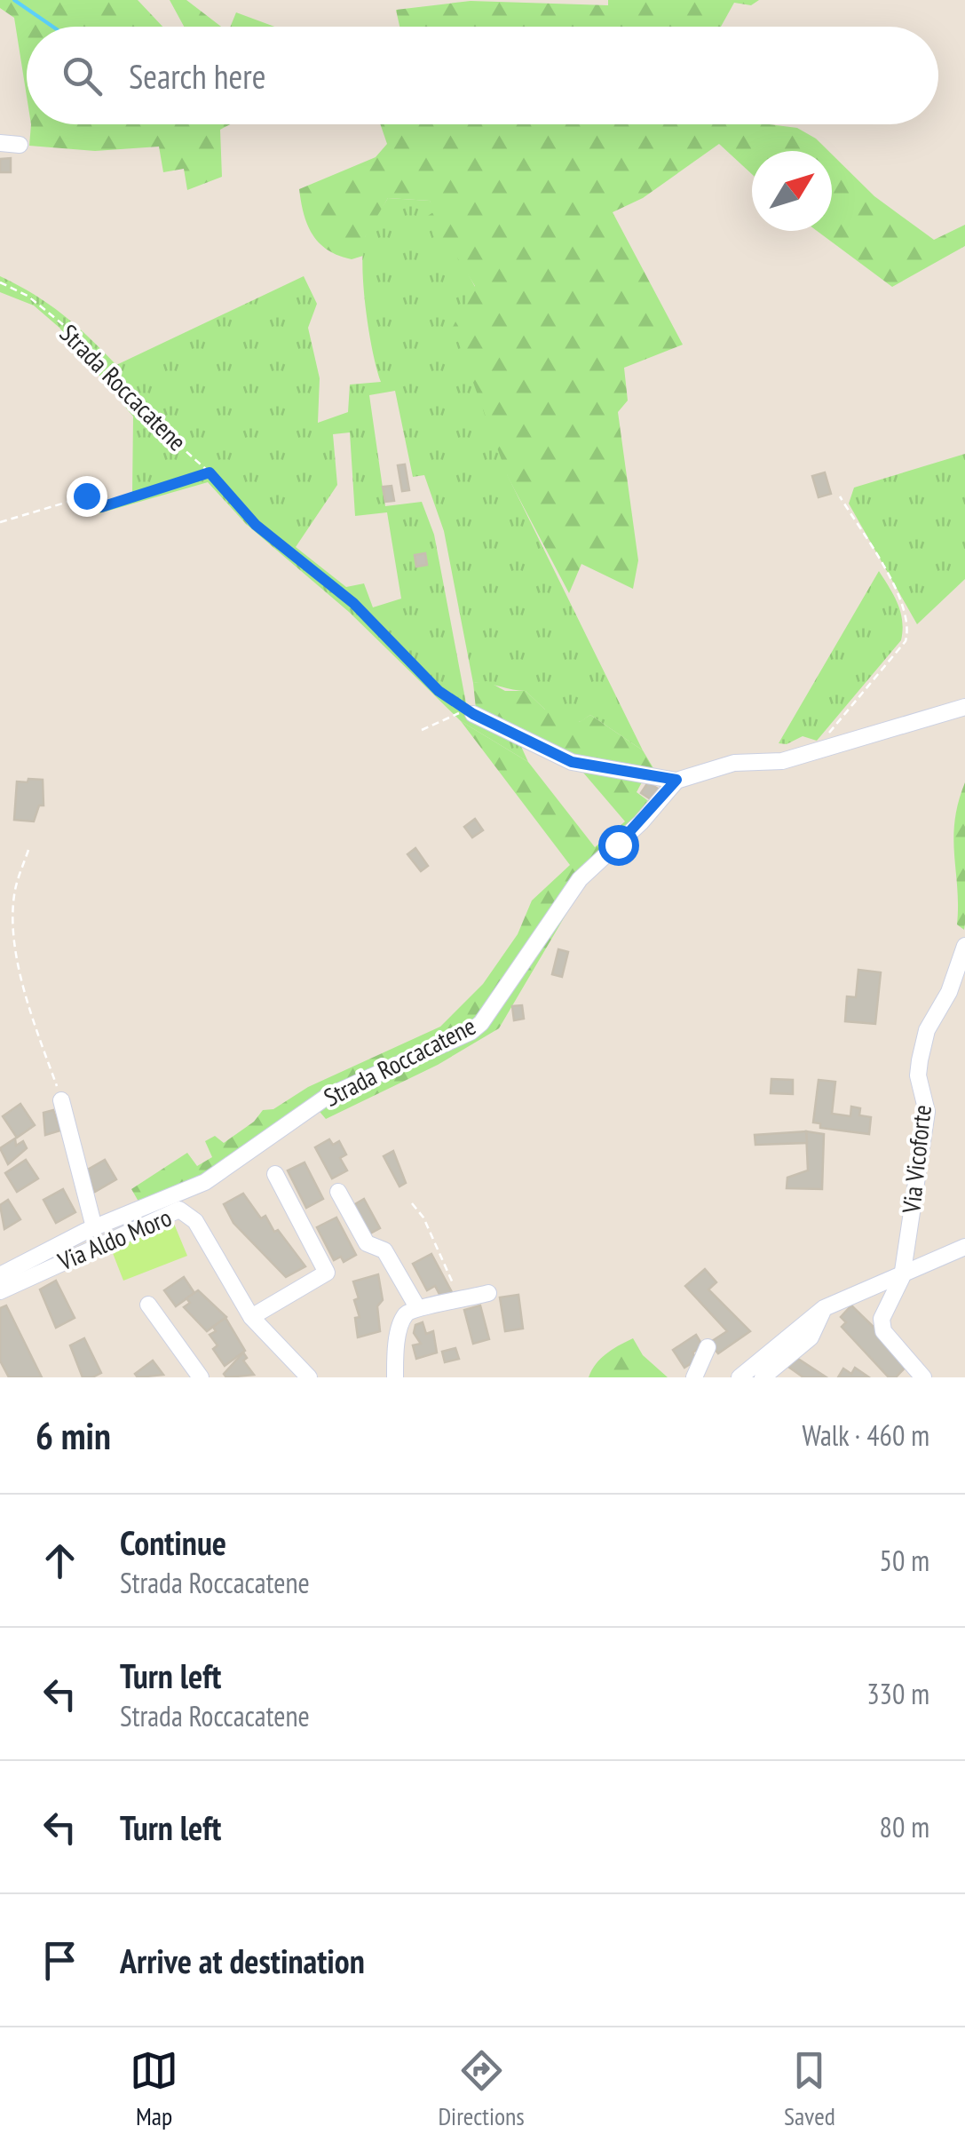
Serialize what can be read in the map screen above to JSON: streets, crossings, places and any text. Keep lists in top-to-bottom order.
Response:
{
  "streets": {
    "street": ["Strada Roccacatene", "Via Vicoforte", "Via Aldo Moro"]
  },
  "north": "top right",
  "page": {
    "search": "Search here",
    "heading": ["6 min", "Walk · 460 m"],
    "list": [
      ["Continue", "Strada Roccacatene", "50 m"],
      ["Turn left", "Strada Roccacatene", "330 m"],
      ["Turn left", "80 m"],
      "Arrive at destination"
    ],
    "nav": ["Map", "Directions", "Saved"]
  }
}
